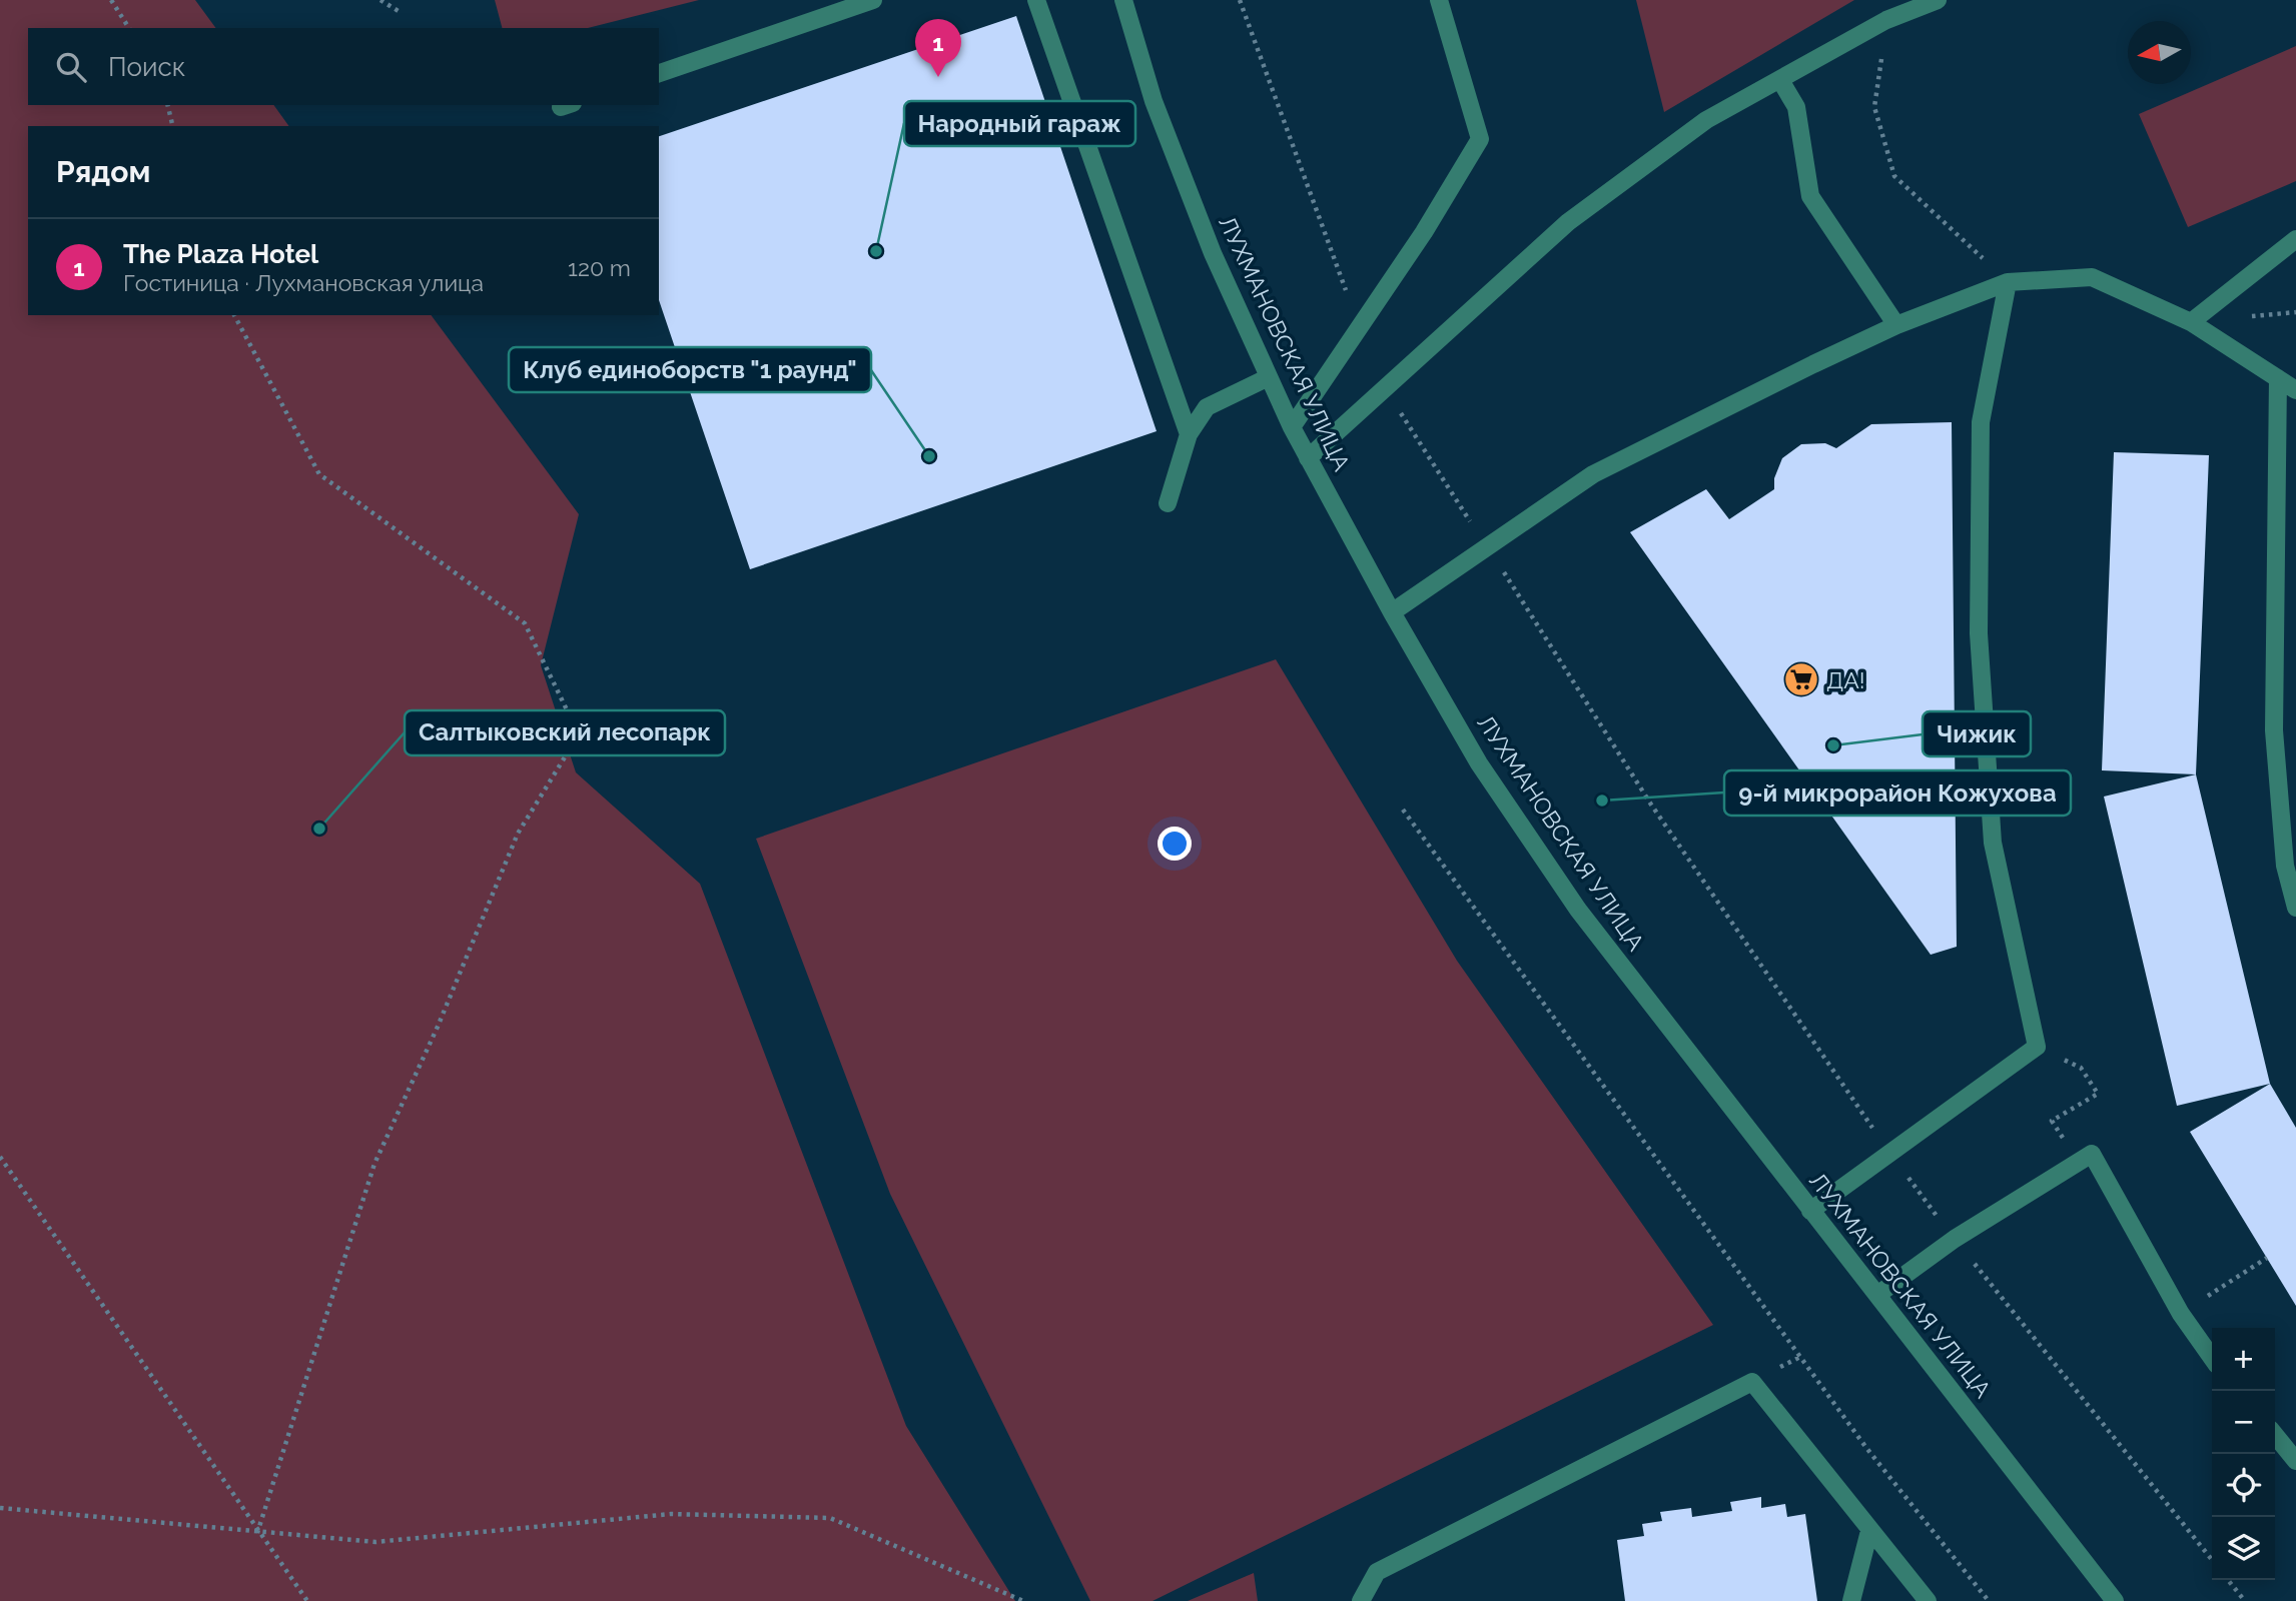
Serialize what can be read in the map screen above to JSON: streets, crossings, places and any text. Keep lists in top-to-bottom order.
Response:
{
  "streets": {
    "street": ["ЛУХМАНОВСКАЯ УЛИЦА"]
  },
  "places": {
    "other": [
      "Народный гараж",
      "Клуб единоборств \"1 раунд\"",
      "Чижик",
      "9-й микрорайон Кожухова",
      "Салтыковский лесопарк"
    ],
    "supermarket": ["ДА!"]
  },
  "north": "left",
  "page": {
    "pins": "1",
    "search": "Поиск",
    "heading": "Рядом",
    "list": [
      {
        "mark": "1",
        "name": "The Plaza Hotel",
        "note": "Гостиница · Лухмановская улица",
        "value": "120 m"
      }
    ],
    "map_buttons": ["+", "−"]
  }
}
